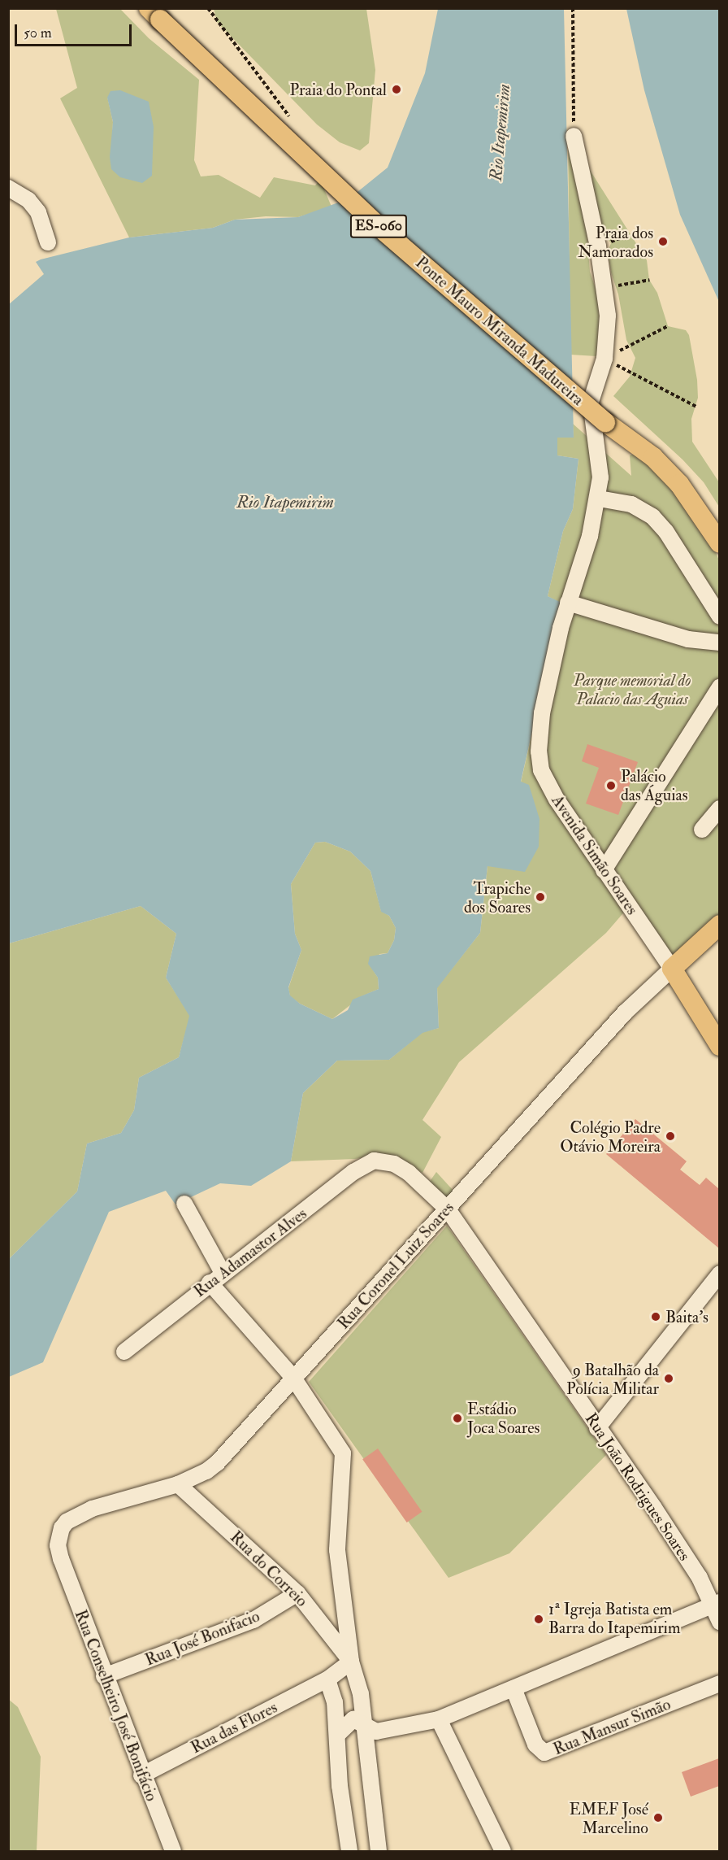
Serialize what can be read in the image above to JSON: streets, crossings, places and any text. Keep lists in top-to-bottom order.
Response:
{
  "streets": {
    "main road": ["ES-060", "Ponte Mauro Miranda Madureira", "Rua Coronel Luiz Soares"],
    "street": [
      "Avenida Simão Soares",
      "Rua Adamastor Alves",
      "Rua João Rodrigues Soares",
      "Rua do Correio",
      "Rua José Bonifacio",
      "Rua Conselheiro José Bonifácio",
      "Rua Mansur Simão",
      "Rua das Flores"
    ]
  },
  "crossings": [
    ["Avenida Simão Soares", "Rua Coronel Luiz Soares"],
    ["Rua Adamastor Alves", "Rua João Rodrigues Soares"],
    ["Rua Coronel Luiz Soares", "Rua João Rodrigues Soares"],
    ["Rua Coronel Luiz Soares", "Rua do Correio"],
    ["Rua Coronel Luiz Soares", "Rua Conselheiro José Bonifácio"],
    ["Rua do Correio", "Rua José Bonifacio"],
    ["Rua do Correio", "Rua das Flores"],
    ["Rua José Bonifacio", "Rua Conselheiro José Bonifácio"],
    ["Rua Conselheiro José Bonifácio", "Rua das Flores"]
  ],
  "water": ["Rio Itapemirim"],
  "parks": ["Parque memorial do Palacio das Aguias"],
  "places": [
    "Praia do Pontal",
    "Praia dos Namorados",
    "Palácio das Águias",
    "Trapiche dos Soares",
    "Colégio Padre Otávio Moreira",
    "Baita's",
    "9 Batalhão da Polícia Militar",
    "Estádio Joca Soares",
    "1ª Igreja Batista em Barra do Itapemirim",
    "EMEF José Marcelino"
  ],
  "scale_bar": "50 m"
}
